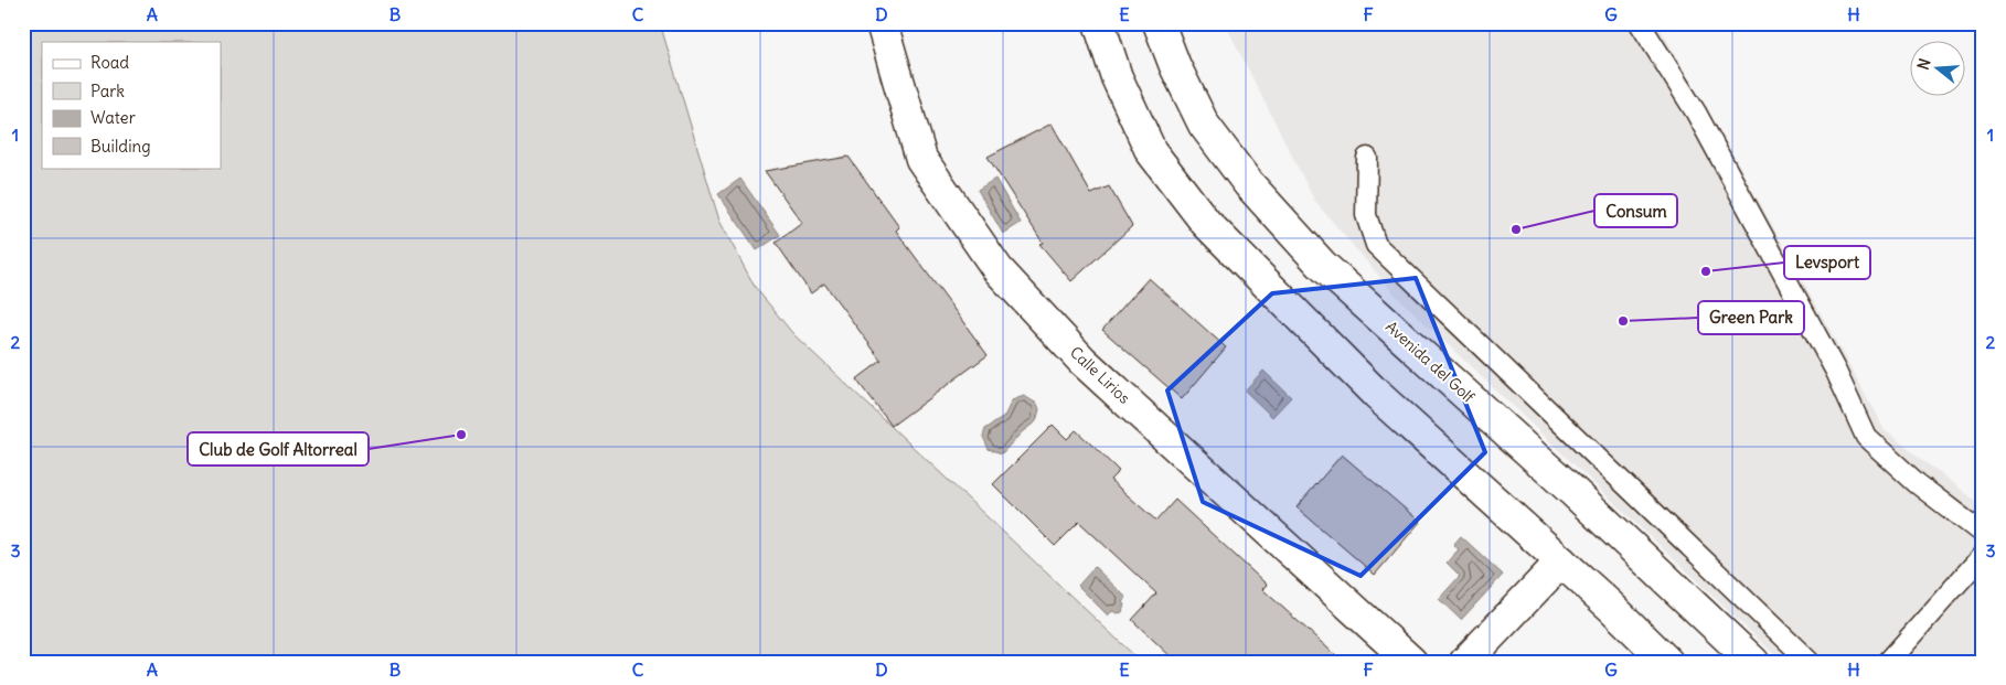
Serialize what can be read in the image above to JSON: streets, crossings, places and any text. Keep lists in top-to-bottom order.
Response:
{
  "streets": {
    "street": ["Avenida del Golf", "Calle Lirios"]
  },
  "places": [
    "Consum",
    "Levsport",
    "Green Park",
    "Club de Golf Altorreal"
  ],
  "legend": [
    "Road",
    "Park",
    "Water",
    "Building"
  ],
  "north": "left",
  "grid": {
    "columns": [
      "A",
      "B",
      "C",
      "D",
      "E",
      "F",
      "G",
      "H"
    ],
    "rows": ["1", "2", "3"]
  }
}
